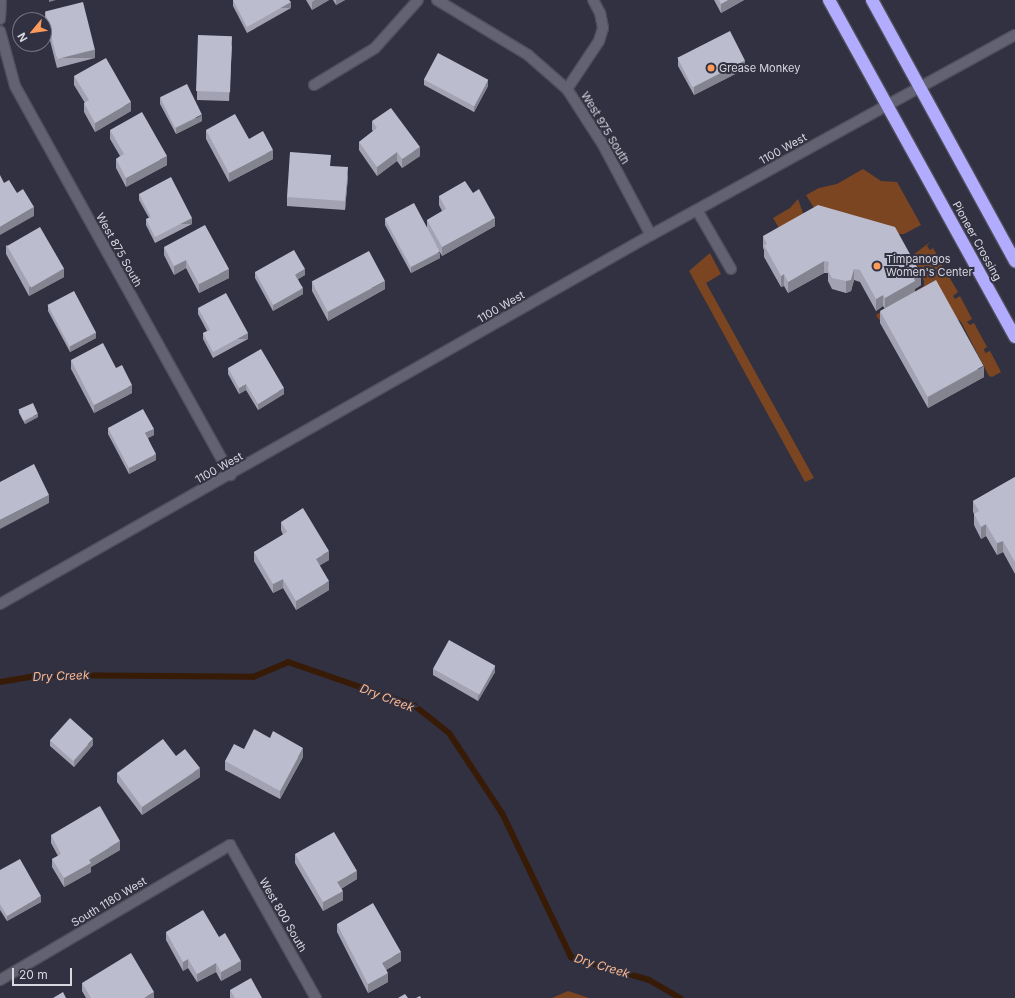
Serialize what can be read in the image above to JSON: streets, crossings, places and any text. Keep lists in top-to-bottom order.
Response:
{
  "streets": {
    "highway": ["Pioneer Crossing"],
    "street": [
      "West 975 South",
      "1100 West",
      "West 875 South",
      "South 1180 West",
      "West 800 South"
    ]
  },
  "crossings": [
    ["West 975 South", "1100 West"],
    ["1100 West", "Pioneer Crossing"],
    ["1100 West", "West 875 South"],
    ["South 1180 West", "West 800 South"]
  ],
  "water": ["Dry Creek"],
  "places": ["Grease Monkey", "Timpanogos Women's Center"],
  "scale_bar": "20 m",
  "north": "bottom left"
}
